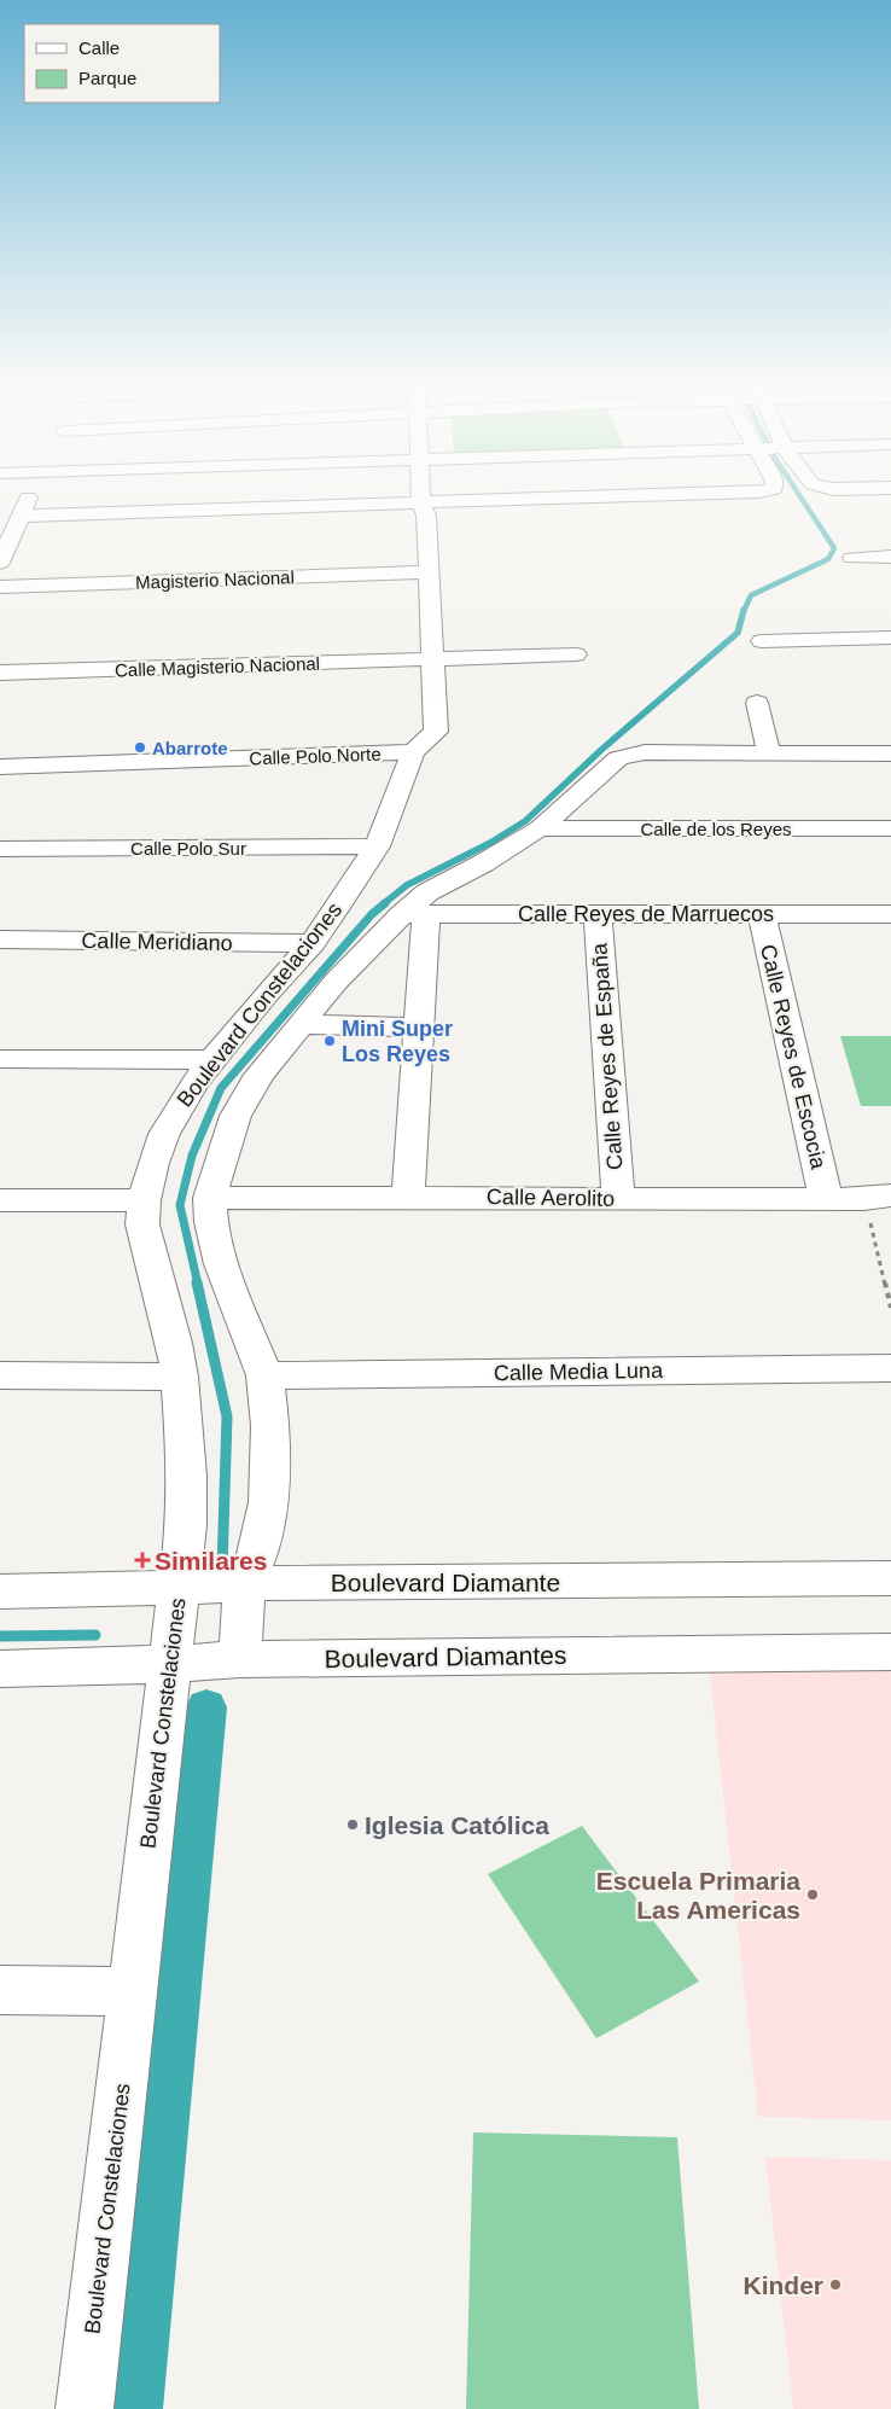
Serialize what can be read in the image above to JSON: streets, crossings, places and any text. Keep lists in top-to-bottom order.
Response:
{
  "streets": {
    "street": [
      "Magisterio Nacional",
      "Calle Magisterio Nacional",
      "Calle Polo Norte",
      "Calle de los Reyes",
      "Calle Polo Sur",
      "Calle Reyes de Marruecos",
      "Calle Meridiano",
      "Boulevard Constelaciones",
      "Calle Reyes de España",
      "Calle Reyes de Escocia",
      "Calle Aerolito",
      "Calle Media Luna",
      "Boulevard Diamante",
      "Boulevard Diamantes"
    ]
  },
  "crossings": [
    ["Magisterio Nacional", "Boulevard Constelaciones"],
    ["Calle Magisterio Nacional", "Boulevard Constelaciones"],
    ["Calle Polo Norte", "Boulevard Constelaciones"],
    ["Calle de los Reyes", "Boulevard Constelaciones"],
    ["Calle Polo Sur", "Boulevard Constelaciones"],
    ["Calle Reyes de Marruecos", "Boulevard Constelaciones"],
    ["Calle Reyes de Marruecos", "Calle Reyes de España"],
    ["Calle Reyes de Marruecos", "Calle Reyes de Escocia"],
    ["Calle Meridiano", "Boulevard Constelaciones"],
    ["Boulevard Constelaciones", "Calle Aerolito"],
    ["Boulevard Constelaciones", "Calle Media Luna"],
    ["Boulevard Constelaciones", "Boulevard Diamante"],
    ["Boulevard Constelaciones", "Boulevard Diamantes"],
    ["Calle Reyes de España", "Calle Aerolito"],
    ["Calle Reyes de Escocia", "Calle Aerolito"]
  ],
  "places": {
    "other": [
      "Abarrote",
      "Mini Super Los Reyes",
      "Iglesia Católica",
      "Escuela Primaria Las Americas",
      "Kinder"
    ],
    "health": ["Similares"]
  },
  "legend": ["Calle", "Parque"]
}
